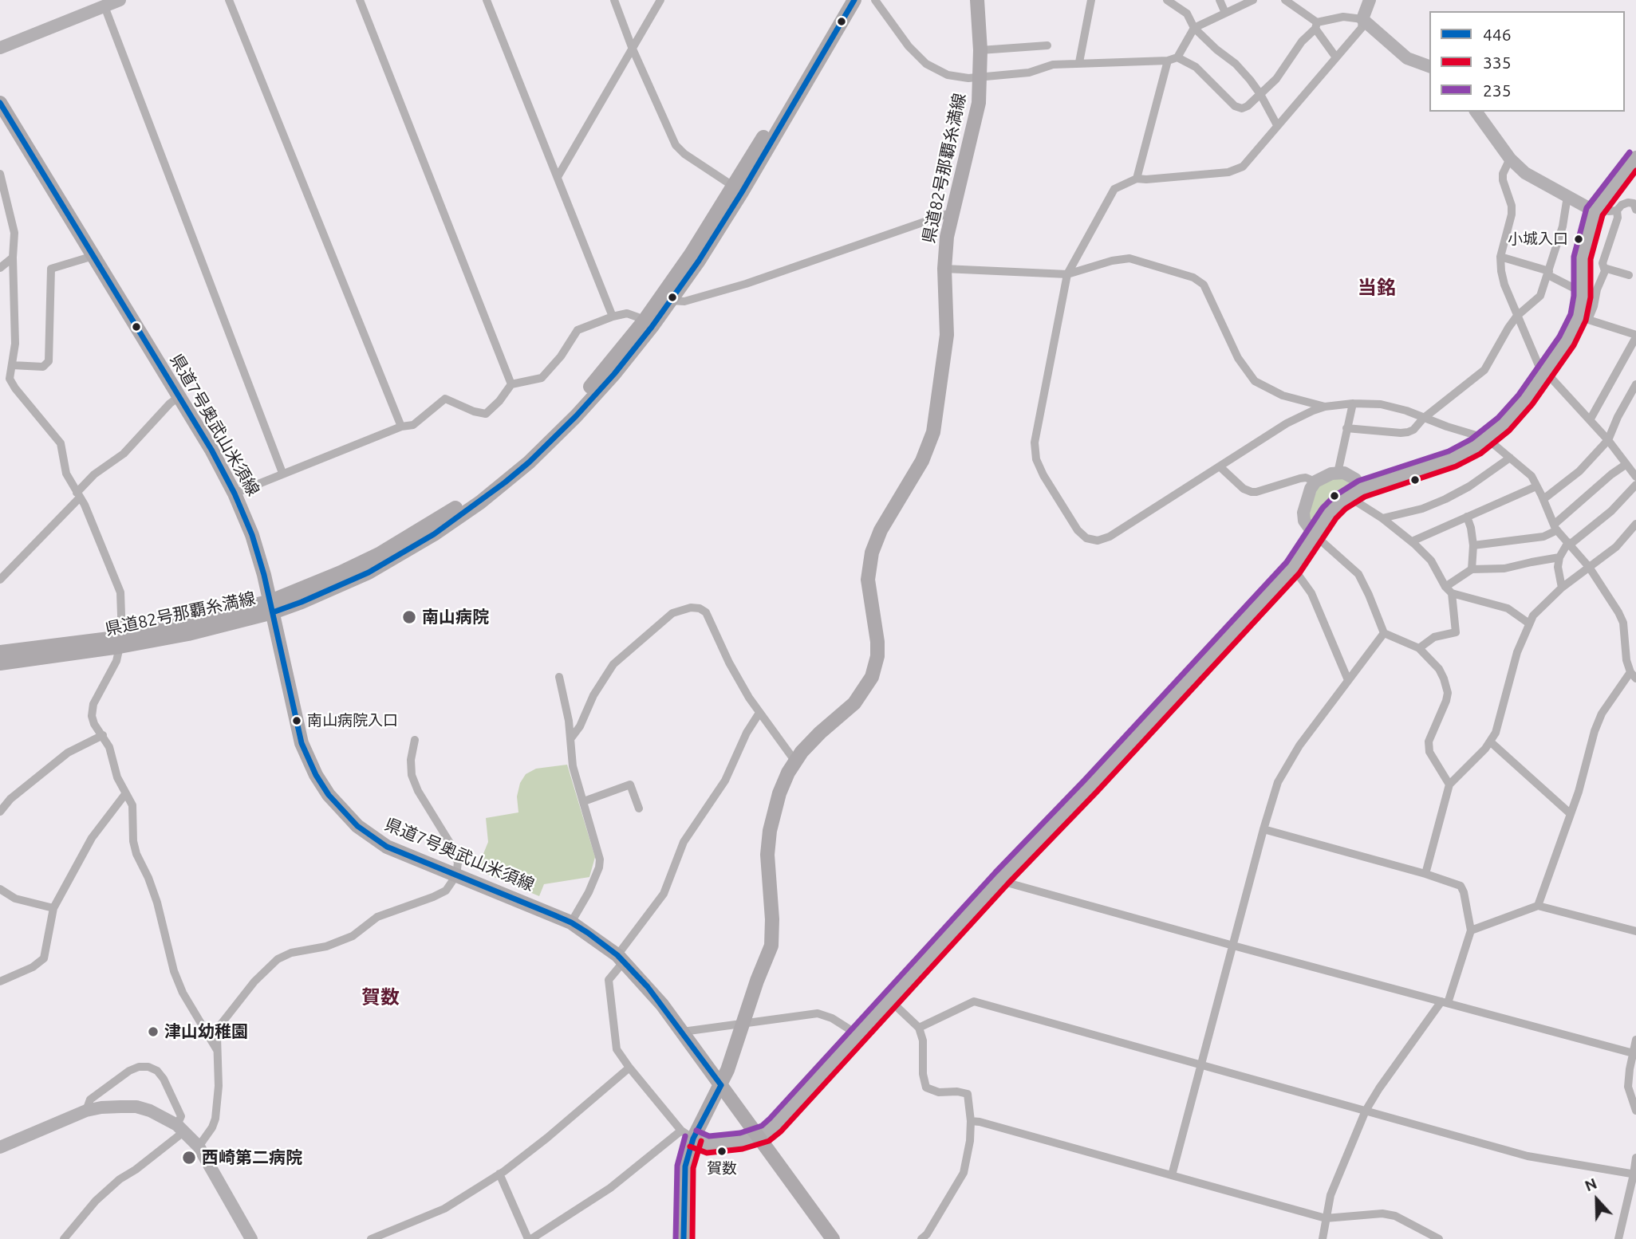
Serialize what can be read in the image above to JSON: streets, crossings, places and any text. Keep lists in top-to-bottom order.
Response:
{
  "streets": {
    "main road": ["県道82号那覇糸満線", "県道7号奥武山米須線"]
  },
  "crossings": [
    ["県道82号那覇糸満線", "県道7号奥武山米須線"]
  ],
  "districts": ["当銘", "賀数"],
  "places": [
    "小城入口",
    "南山病院",
    "南山病院入口",
    "津山幼稚園",
    "賀数",
    "西崎第二病院"
  ],
  "lines": ["transit line 446", "transit line 235", "transit line 335"],
  "legend": ["446", "335", "235"],
  "north": "top"
}
